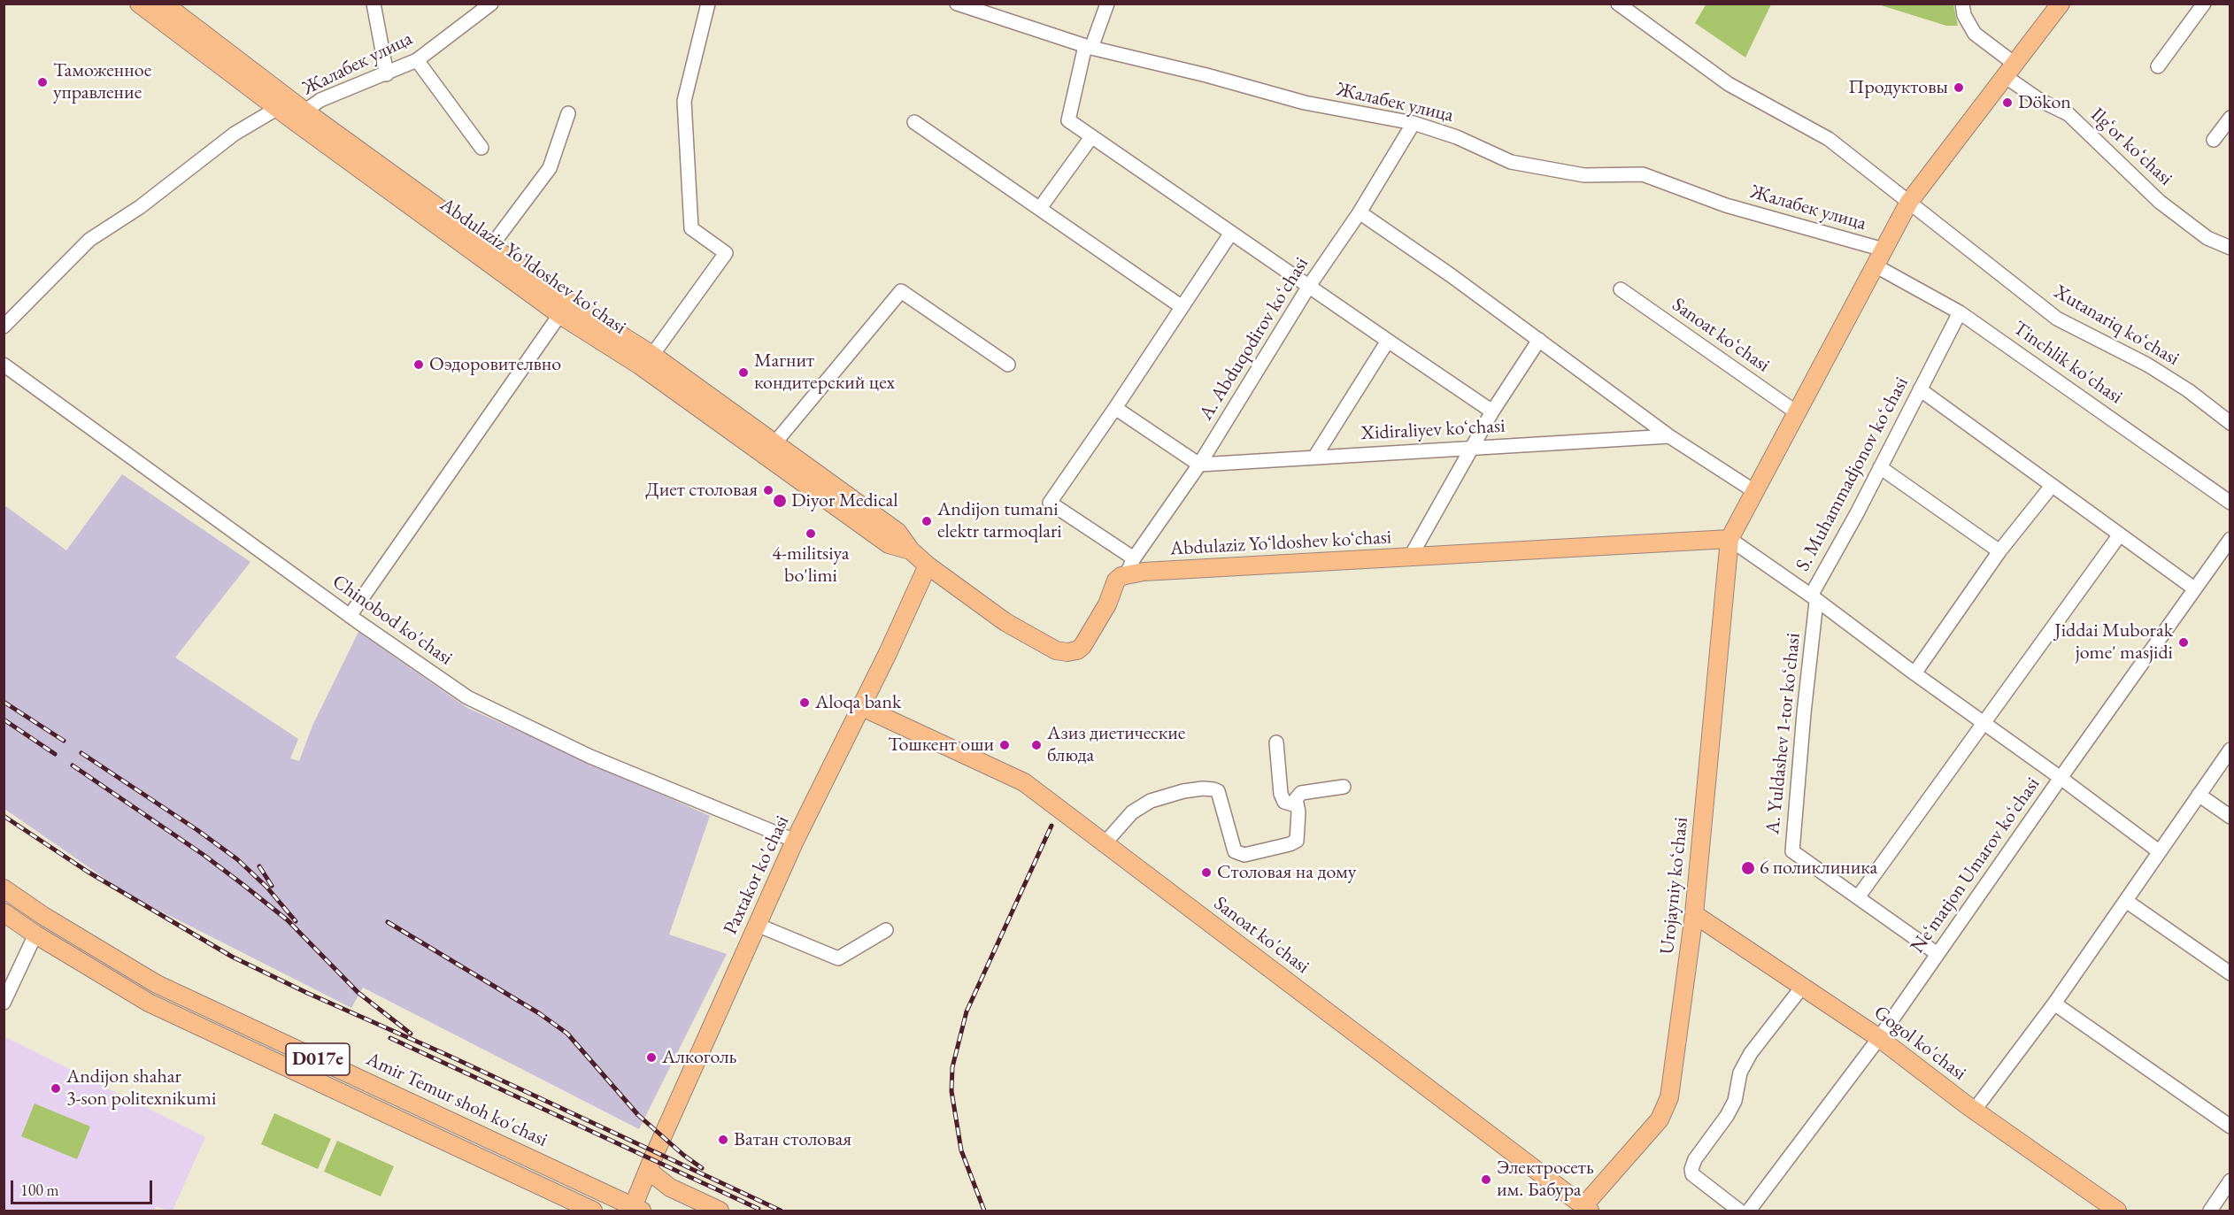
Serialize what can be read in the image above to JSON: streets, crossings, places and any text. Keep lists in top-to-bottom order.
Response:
{
  "streets": {
    "main road": [
      "Abdulaziz Yoʻldoshev koʻchasi",
      "Paxtakor ko'chasi",
      "Urоjayniy koʻchasi",
      "Sanoat ko'chasi",
      "Gogol ko'chasi",
      "D017e",
      "Amir Temur shoh ko'chasi"
    ],
    "street": [
      "Жалабек улица",
      "Ilgʻor koʻchasi",
      "Xutanariq koʻchasi",
      "Sanoat koʻchasi",
      "A. Abduqodirov koʻchasi",
      "Tinchlik ko'chasi",
      "Xidiraliyev koʻchasi",
      "S. Muhammadjonov koʻchasi",
      "Chinobod ko'chasi",
      "A. Yuldashev 1-tor koʻchasi",
      "Neʻmatjon Umarov koʻchasi"
    ]
  },
  "crossings": [
    ["Жалабек улица", "Abdulaziz Yoʻldoshev koʻchasi"],
    ["Жалабек улица", "A. Abduqodirov koʻchasi"],
    ["Abdulaziz Yoʻldoshev koʻchasi", "A. Abduqodirov koʻchasi"],
    ["Abdulaziz Yoʻldoshev koʻchasi", "Paxtakor ko'chasi"],
    ["Abdulaziz Yoʻldoshev koʻchasi", "Urоjayniy koʻchasi"],
    ["A. Abduqodirov koʻchasi", "Xidiraliyev koʻchasi"],
    ["Tinchlik ko'chasi", "S. Muhammadjonov koʻchasi"],
    ["S. Muhammadjonov koʻchasi", "A. Yuldashev 1-tor koʻchasi"],
    ["S. Muhammadjonov koʻchasi", "Neʻmatjon Umarov koʻchasi"],
    ["Chinobod ko'chasi", "Paxtakor ko'chasi"],
    ["A. Yuldashev 1-tor koʻchasi", "Neʻmatjon Umarov koʻchasi"],
    ["Neʻmatjon Umarov koʻchasi", "Gogol ko'chasi"],
    ["Paxtakor ko'chasi", "Sanoat ko'chasi"],
    ["Paxtakor ko'chasi", "Amir Temur shoh ko'chasi"],
    ["Urоjayniy koʻchasi", "Sanoat ko'chasi"],
    ["Urоjayniy koʻchasi", "Gogol ko'chasi"]
  ],
  "places": [
    "Таможенное управление",
    "Продуктовы",
    "Dökon",
    "Оэдоровителвно",
    "Магнит кондитерский цех",
    "Диет столовая",
    "Diyor Medical",
    "Andijon tumani elektr tarmoqlari",
    "4-militsiya bo'limi",
    "Jiddai Muborak jome' masjidi",
    "Aloqa bank",
    "Тошкент оши",
    "Азиз диетические блюда",
    "6 поликлиника",
    "Столовая на дому",
    "Алкоголь",
    "Andijon shahar 3-son politexnikumi",
    "Ватан столовая",
    "Электросеть им. Бабура"
  ],
  "scale_bar": "100 m"
}
